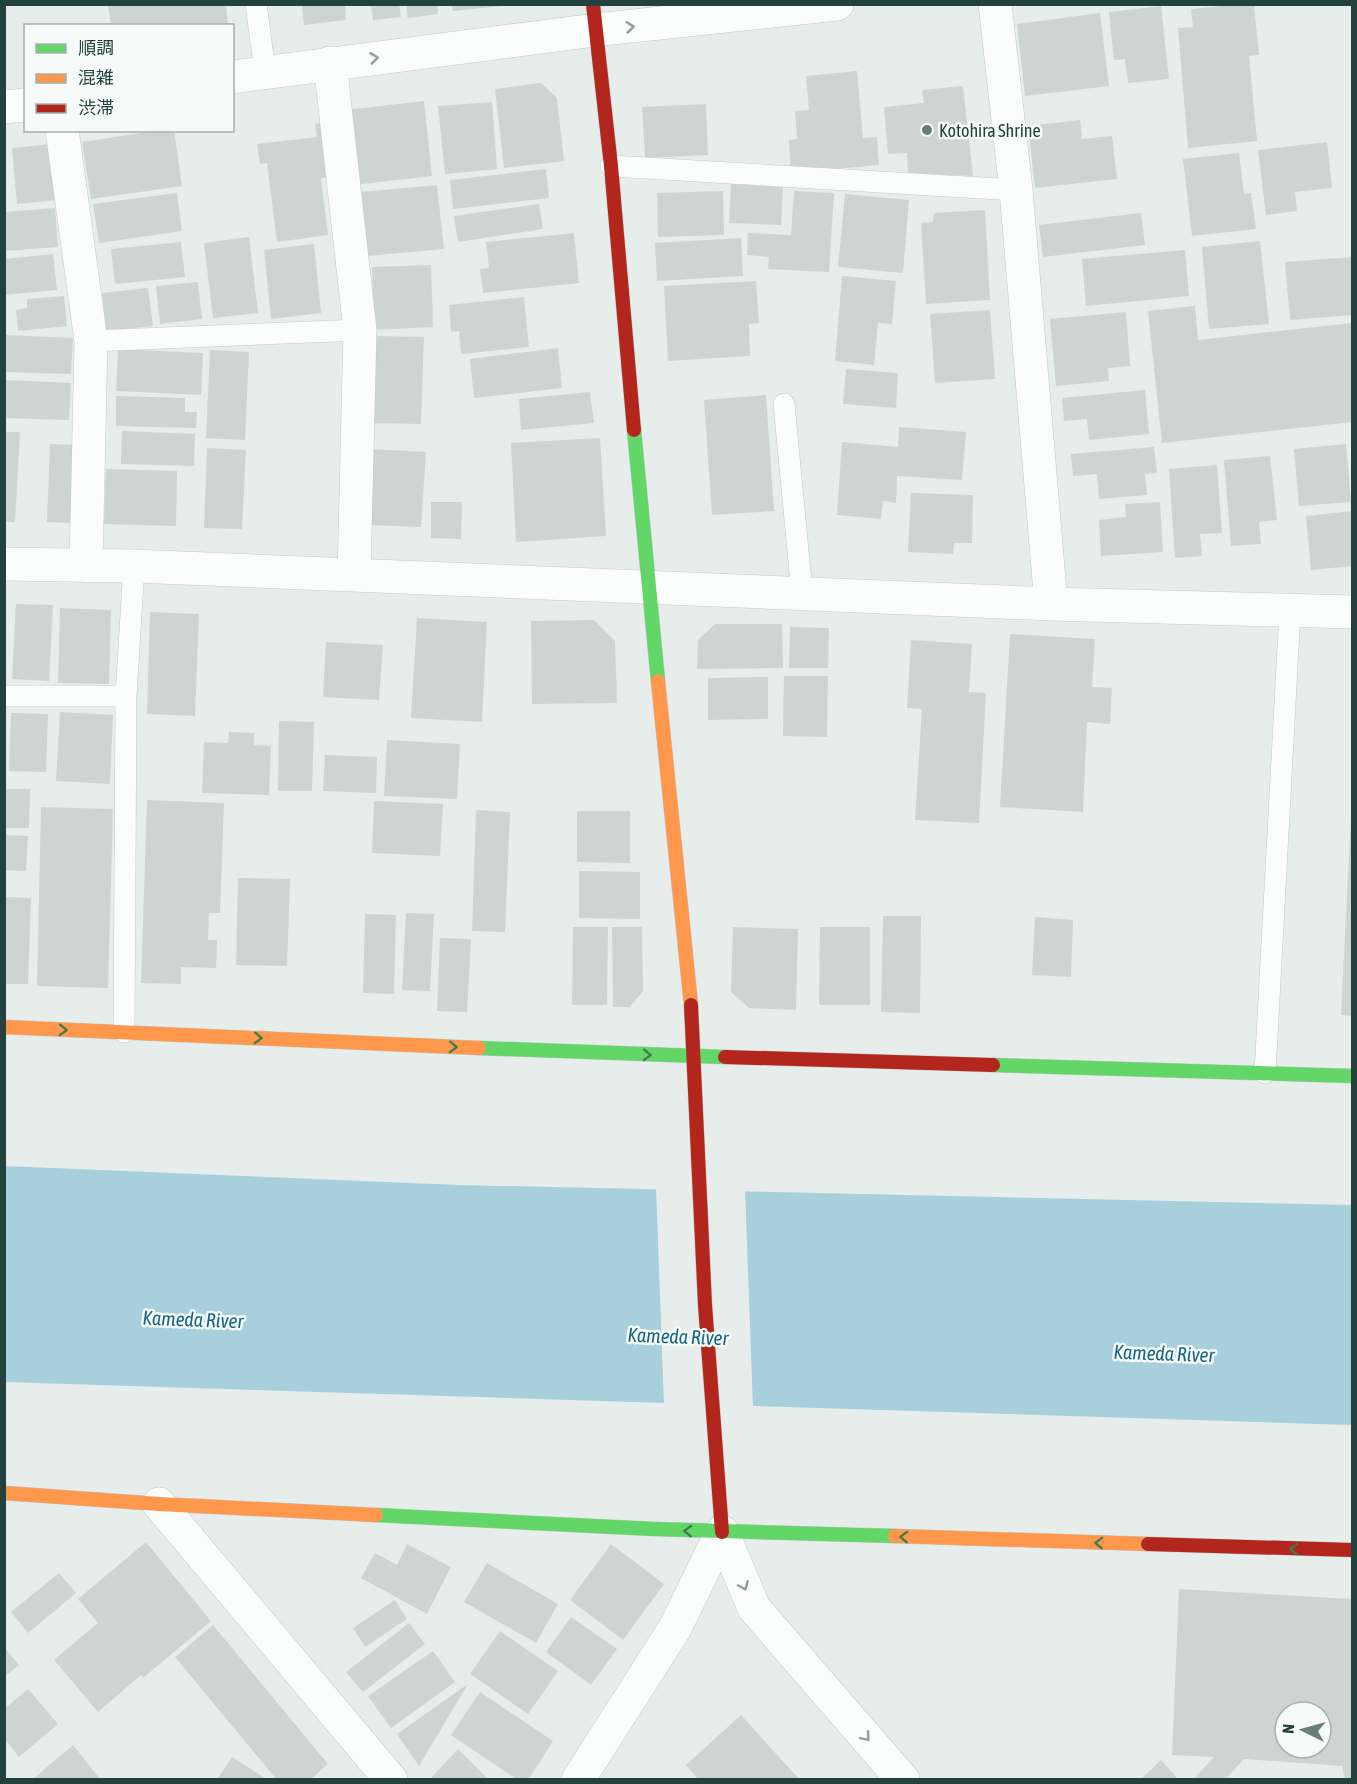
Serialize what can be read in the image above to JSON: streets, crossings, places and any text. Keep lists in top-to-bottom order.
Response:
{
  "water": ["Kameda River"],
  "places": ["Kotohira Shrine"],
  "legend": ["順調", "混雑", "渋滞"],
  "north": "left"
}
